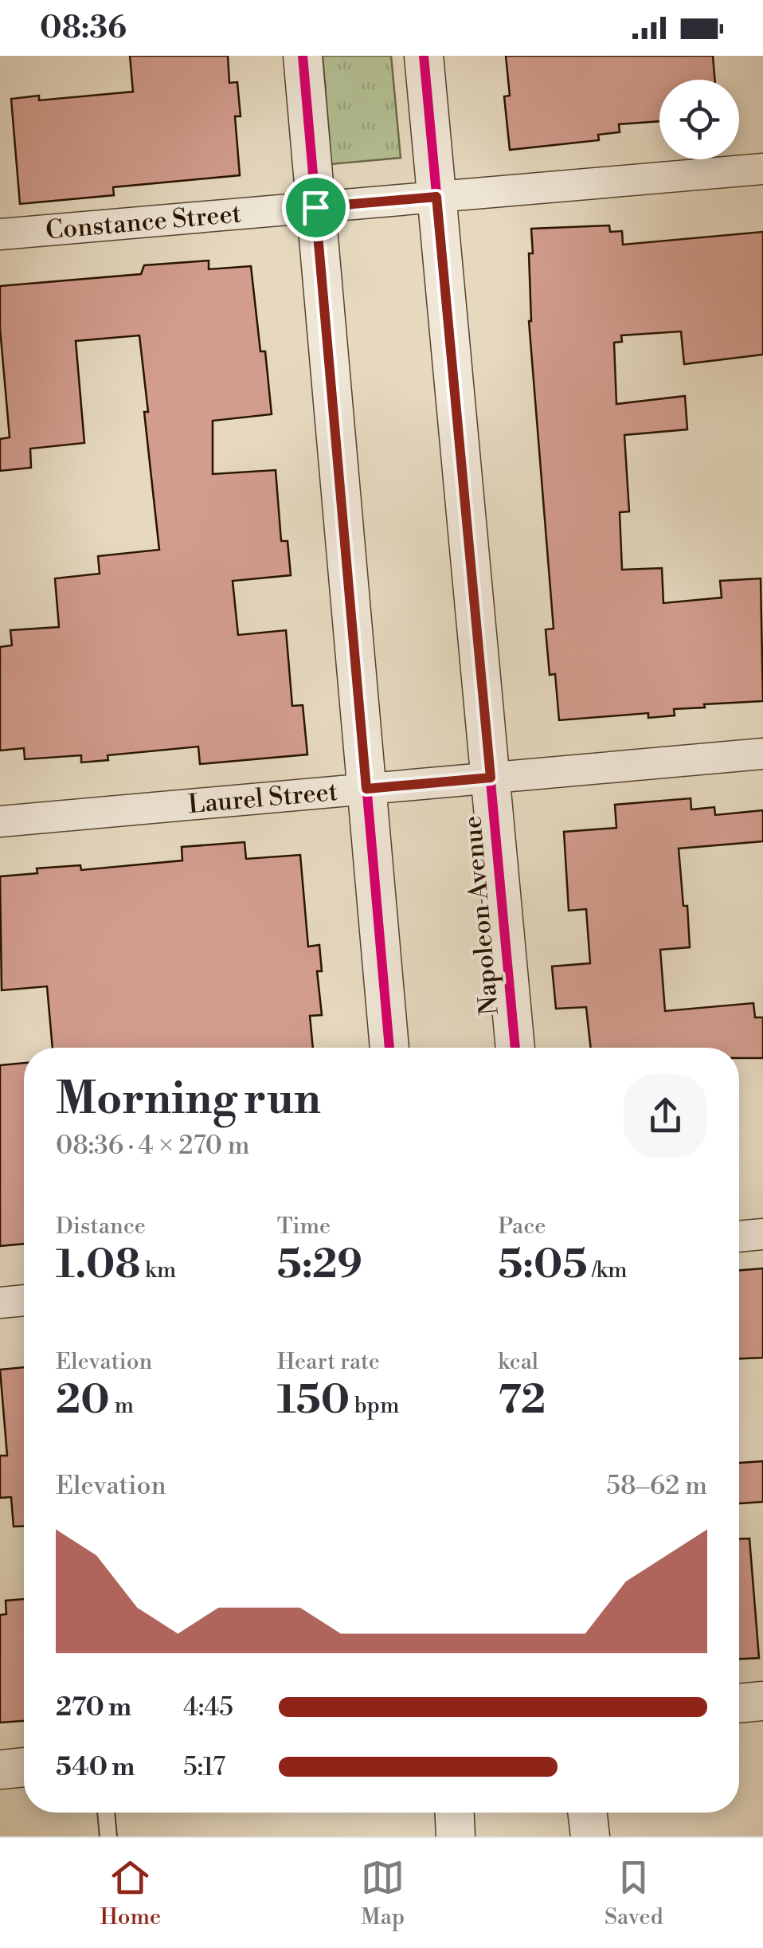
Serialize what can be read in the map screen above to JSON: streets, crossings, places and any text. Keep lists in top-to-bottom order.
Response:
{
  "streets": {
    "street": ["Constance Street", "Laurel Street", "Napoleon Avenue"]
  },
  "crossings": [
    ["Constance Street", "Napoleon Avenue"],
    ["Laurel Street", "Napoleon Avenue"]
  ],
  "page": {
    "status": "08:36",
    "heading": ["Morning run", "08:36 · 4 × 270 m"],
    "stats": [
      ["Distance", "1.08 km"],
      ["Time", "5:29"],
      ["Pace", "5:05 /km"],
      ["Elevation", "20 m"],
      ["Heart rate", "150 bpm"],
      ["kcal", "72"]
    ],
    "chart": ["Elevation", "58–62 m"],
    "list": [
      {
        "name": "270 m",
        "note": "4:45"
      },
      {
        "name": "540 m",
        "note": "5:17"
      }
    ],
    "tabs": ["Home", "Map", "Saved"]
  }
}
